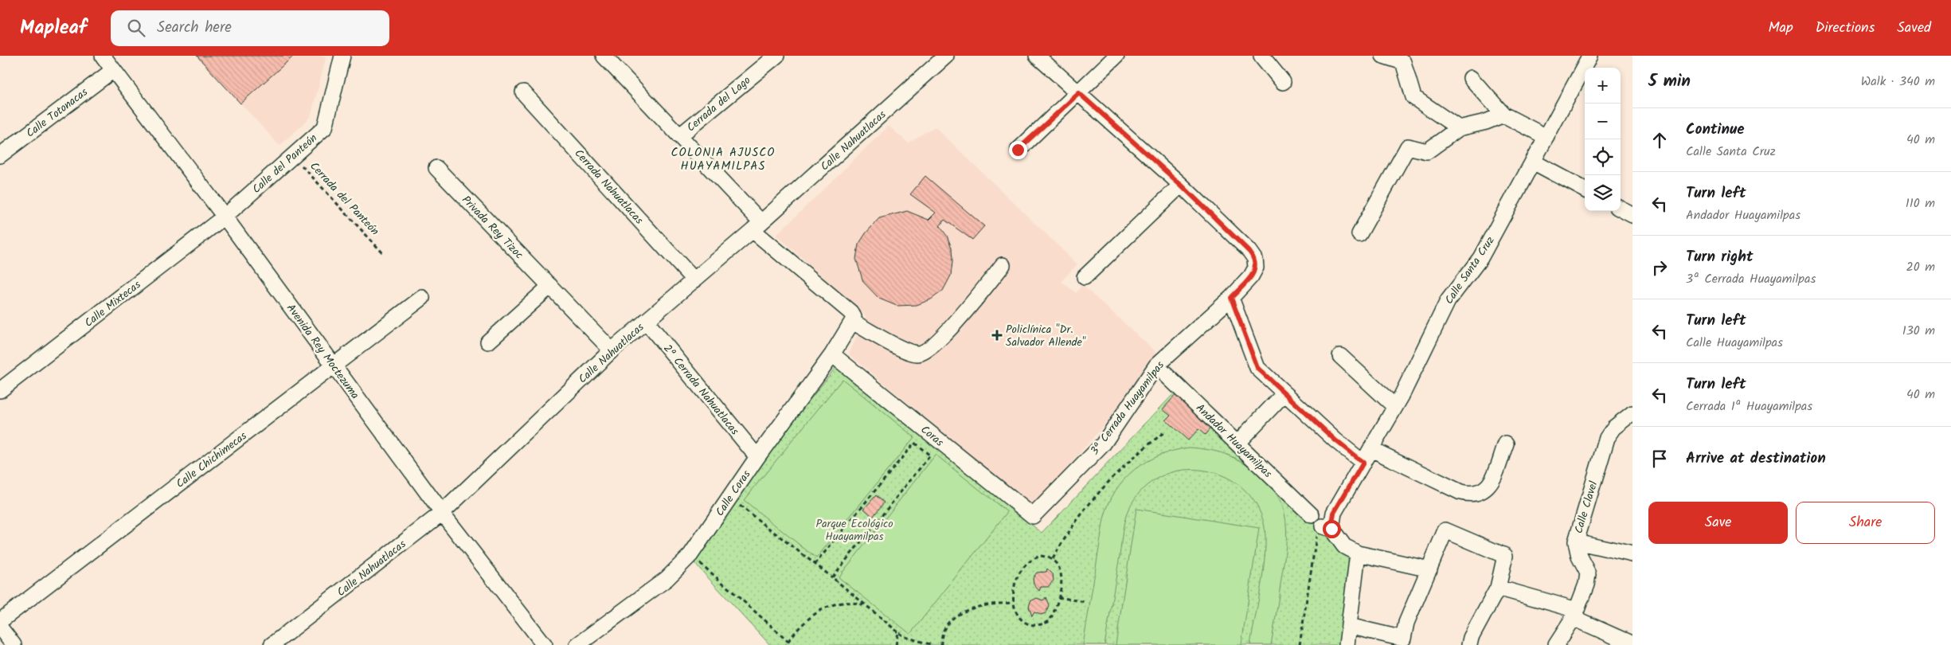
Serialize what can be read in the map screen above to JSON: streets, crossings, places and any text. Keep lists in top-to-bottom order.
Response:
{
  "streets": {
    "street": [
      "Cerrada del Lago",
      "Calle Totonacas",
      "Calle Nahuatlacas",
      "Calle del Panteón",
      "Cerrada Nahuatlacas",
      "Privada Rey Tizoc",
      "Calle Santa Cruz",
      "Calle Mixtecas",
      "Avenida Rey Moctezuma",
      "2ª Cerrada Nahuatlacas",
      "3ª Cerrada Huayamilpas",
      "Coras",
      "Andador Huayamilpas",
      "Calle Chichimecas",
      "Calle Coras",
      "Calle Clavel"
    ],
    "path": ["Cerrada del Panteón"]
  },
  "crossings": [
    ["Calle Totonacas", "Avenida Rey Moctezuma"],
    ["Calle Nahuatlacas", "Cerrada Nahuatlacas"],
    ["Calle Nahuatlacas", "Privada Rey Tizoc"],
    ["Calle Nahuatlacas", "Avenida Rey Moctezuma"],
    ["Calle Nahuatlacas", "2ª Cerrada Nahuatlacas"],
    ["Calle del Panteón", "Cerrada del Panteón"],
    ["Calle del Panteón", "Calle Mixtecas"],
    ["Calle del Panteón", "Avenida Rey Moctezuma"],
    ["Calle Santa Cruz", "Andador Huayamilpas"],
    ["Calle Mixtecas", "Avenida Rey Moctezuma"],
    ["Avenida Rey Moctezuma", "Calle Chichimecas"],
    ["2ª Cerrada Nahuatlacas", "Calle Coras"],
    ["3ª Cerrada Huayamilpas", "Coras"],
    ["3ª Cerrada Huayamilpas", "Andador Huayamilpas"],
    ["Coras", "Calle Coras"]
  ],
  "districts": ["COLONIA AJUSCO HUAYAMILPAS"],
  "parks": ["Parque Ecológico Huayamilpas"],
  "places": {
    "health": ["Policlínica \"Dr. Salvador Allende\""]
  },
  "page": {
    "header": "Mapleaf",
    "search": "Search here",
    "nav": ["Map", "Directions", "Saved"],
    "heading": ["5 min", "Walk · 340 m"],
    "map_buttons": ["+", "−"],
    "list": [
      ["Continue", "Calle Santa Cruz", "40 m"],
      ["Turn left", "Andador Huayamilpas", "110 m"],
      ["Turn right", "3ª Cerrada Huayamilpas", "20 m"],
      ["Turn left", "Calle Huayamilpas", "130 m"],
      ["Turn left", "Cerrada 1ª Huayamilpas", "40 m"],
      "Arrive at destination"
    ],
    "buttons": ["Save", "Share"]
  }
}
